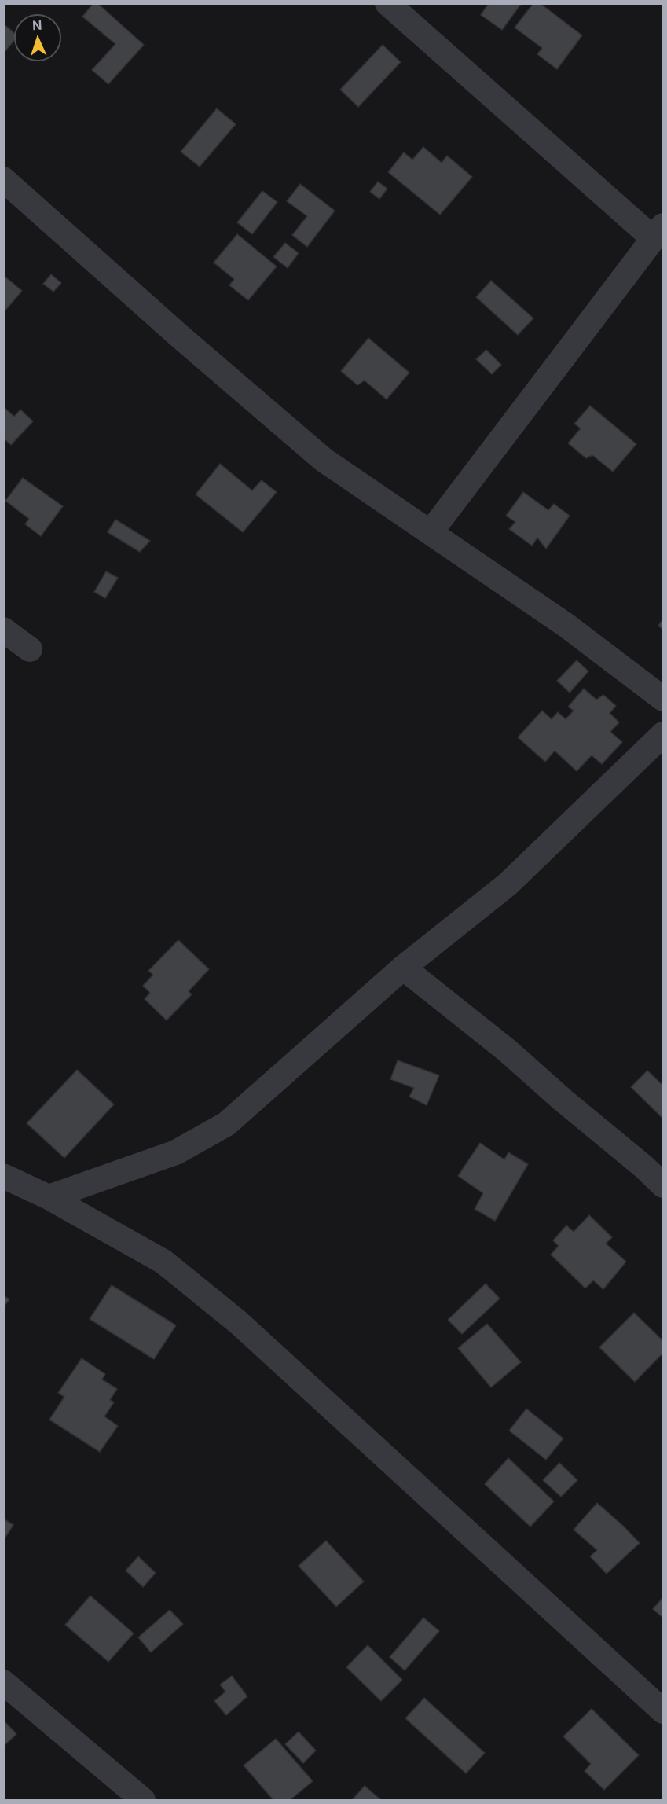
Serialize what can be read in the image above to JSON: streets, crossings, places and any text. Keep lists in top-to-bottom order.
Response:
{
  "north": "top"
}
